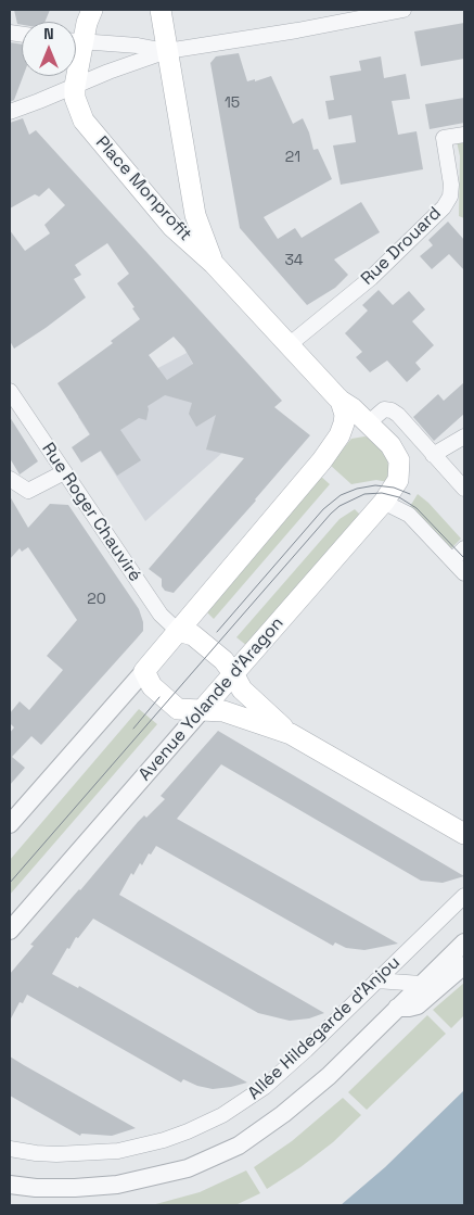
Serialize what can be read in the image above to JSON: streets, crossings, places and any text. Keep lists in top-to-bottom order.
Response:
{
  "streets": {
    "main road": ["Place Monprofit", "Avenue Yolande d’Aragon"],
    "street": ["Rue Drouard", "Rue Roger Chauviré", "Allée Hildegarde d'Anjou"]
  },
  "crossings": [
    ["Rue Roger Chauviré", "Avenue Yolande d’Aragon"]
  ],
  "house_numbers": [
    "15",
    "21",
    "34",
    "20"
  ],
  "north": "top"
}
